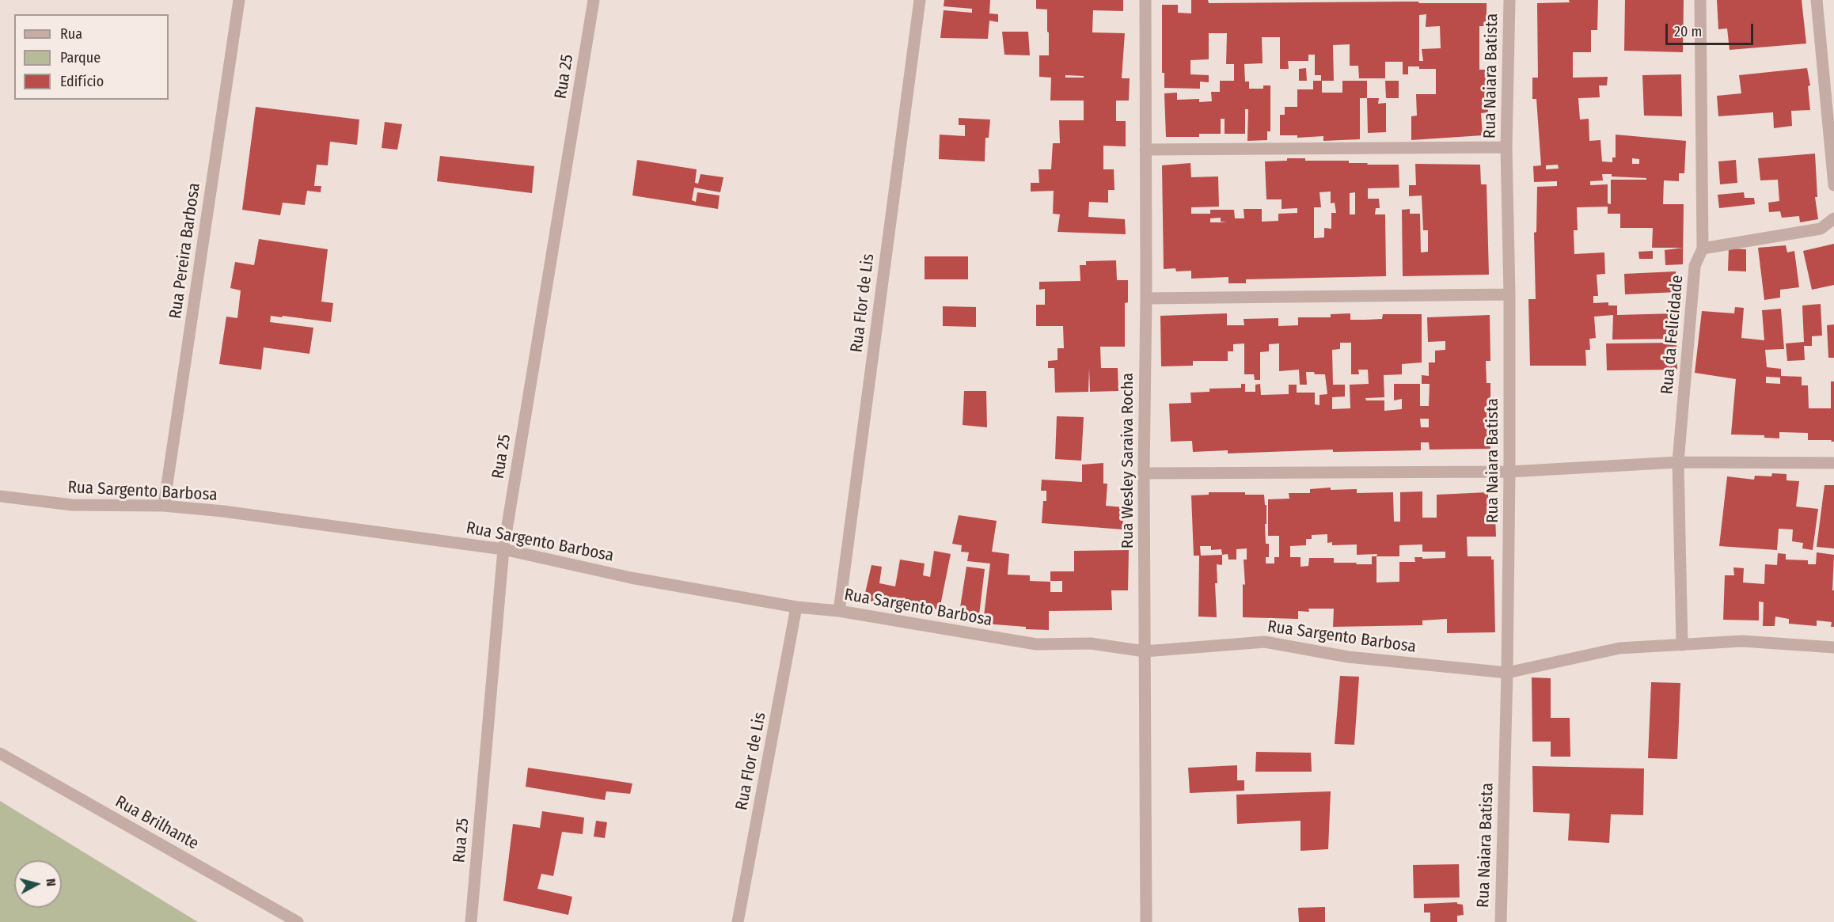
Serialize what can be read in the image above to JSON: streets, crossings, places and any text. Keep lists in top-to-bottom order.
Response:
{
  "streets": {
    "street": [
      "Rua Naiara Batista",
      "Rua 25",
      "Rua Pereira Barbosa",
      "Rua Flor de Lis",
      "Rua da Felicidade",
      "Rua Wesley Saraiva Rocha",
      "Rua Sargento Barbosa",
      "Rua Brilhante"
    ]
  },
  "crossings": [
    ["Rua Naiara Batista", "Rua Sargento Barbosa"],
    ["Rua 25", "Rua Sargento Barbosa"],
    ["Rua Pereira Barbosa", "Rua Sargento Barbosa"],
    ["Rua Flor de Lis", "Rua Sargento Barbosa"],
    ["Rua da Felicidade", "Rua Sargento Barbosa"],
    ["Rua Wesley Saraiva Rocha", "Rua Sargento Barbosa"]
  ],
  "legend": ["Rua", "Parque", "Edifício"],
  "scale_bar": "20 m",
  "north": "right"
}
